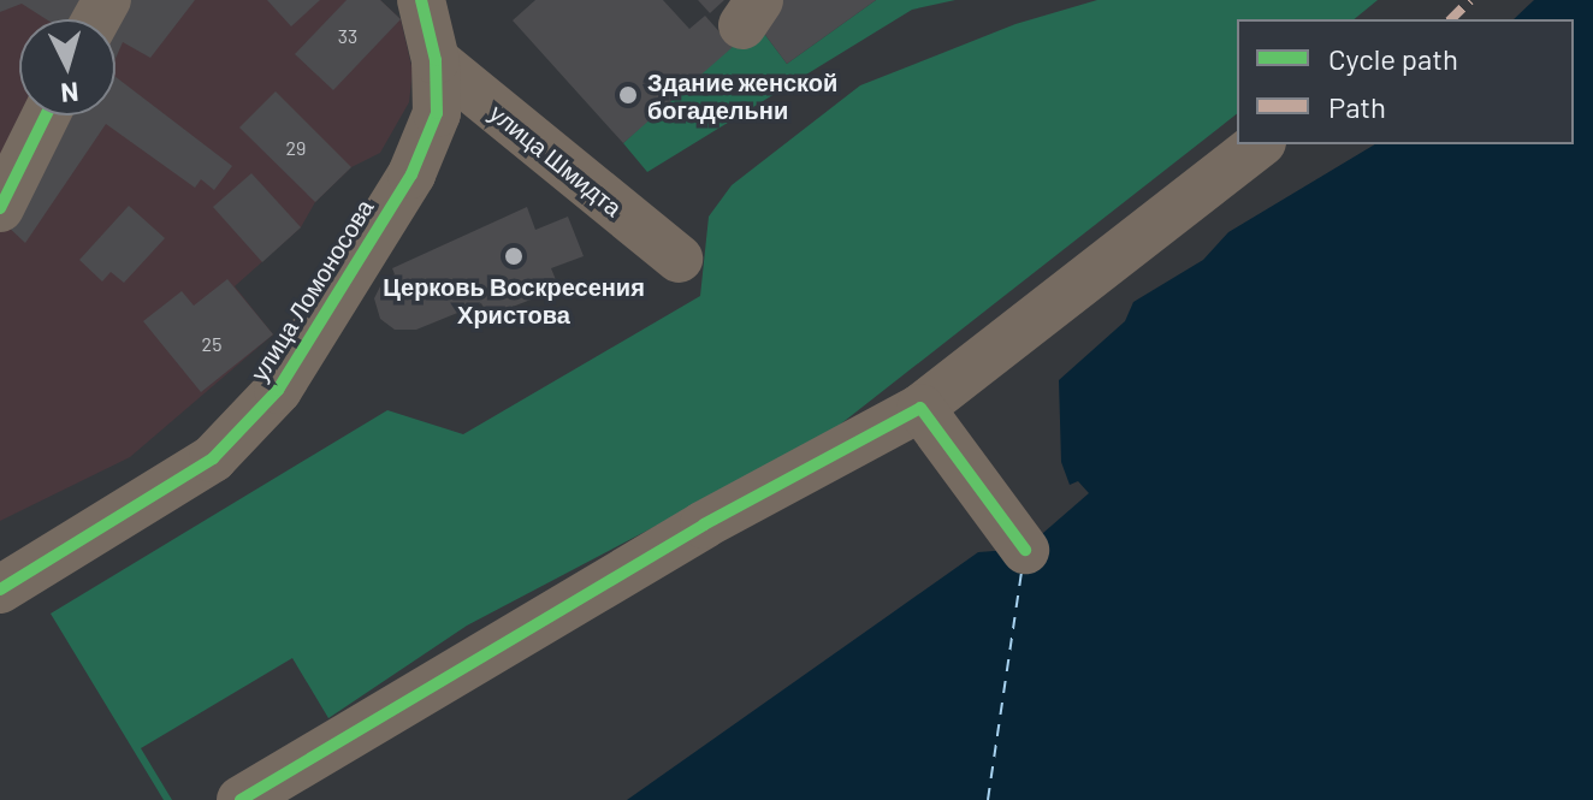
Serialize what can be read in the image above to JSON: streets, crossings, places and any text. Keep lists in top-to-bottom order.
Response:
{
  "streets": {
    "street": ["улица Шмидта", "улица Ломоносова"]
  },
  "crossings": [
    ["улица Шмидта", "улица Ломоносова"]
  ],
  "places": ["Здание женской богадельни", "Церковь Воскресения Христова"],
  "house_numbers": ["33", "29", "25"],
  "legend": ["Cycle path", "Path"],
  "north": "bottom"
}
